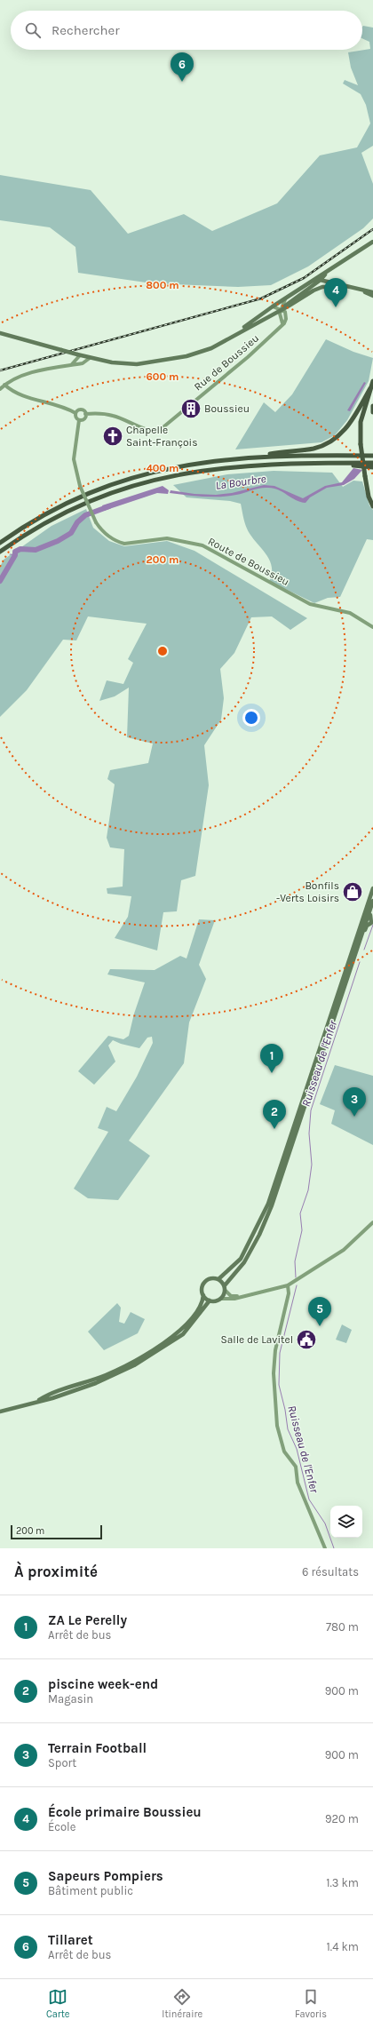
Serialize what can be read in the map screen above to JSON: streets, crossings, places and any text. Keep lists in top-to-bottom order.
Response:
{
  "streets": {
    "street": ["Rue de Boussieu", "Route de Boussieu"]
  },
  "crossings": [
    ["Rue de Boussieu", "Route de Boussieu"]
  ],
  "water": ["La Bourbre", "Ruisseau de l'Enfer"],
  "places": {
    "building": ["Boussieu"],
    "church": ["Chapelle Saint-François"],
    "shop": ["Bonfils -Verts Loisirs"],
    "public building": ["Salle de Lavitel"]
  },
  "scale_bar": "200 m",
  "page": {
    "search": "Rechercher",
    "pins": [
      "6",
      "4",
      "1",
      "3",
      "2",
      "5"
    ],
    "scale": "200 m",
    "heading": ["À proximité", "6 résultats"],
    "list": [
      {
        "mark": "1",
        "name": "ZA Le Perelly",
        "note": "Arrêt de bus",
        "value": "780 m"
      },
      {
        "mark": "2",
        "name": "piscine week-end",
        "note": "Magasin",
        "value": "900 m"
      },
      {
        "mark": "3",
        "name": "Terrain Football",
        "note": "Sport",
        "value": "900 m"
      },
      {
        "mark": "4",
        "name": "École primaire Boussieu",
        "note": "École",
        "value": "920 m"
      },
      {
        "mark": "5",
        "name": "Sapeurs Pompiers",
        "note": "Bâtiment public",
        "value": "1.3 km"
      },
      {
        "mark": "6",
        "name": "Tillaret",
        "note": "Arrêt de bus",
        "value": "1.4 km"
      }
    ],
    "nav": ["Carte", "Itinéraire", "Favoris"]
  },
  "rings": [
    "800 m",
    "600 m",
    "400 m",
    "200 m"
  ]
}
